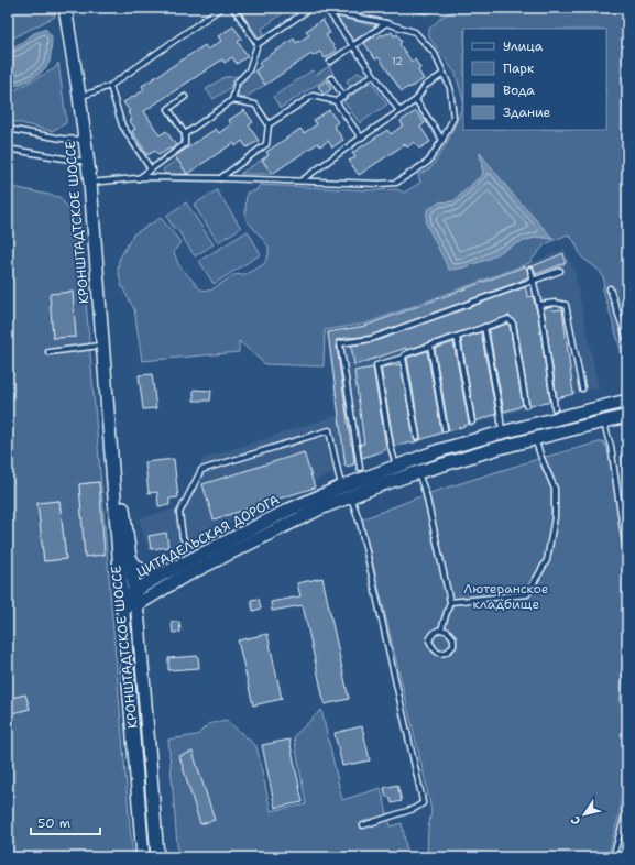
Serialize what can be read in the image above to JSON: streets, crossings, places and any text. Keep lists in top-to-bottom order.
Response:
{
  "streets": {
    "main road": ["КРОНШТАДТСКОЕ ШОССЕ", "ЦИТАДЕЛЬСКАЯ ДОРОГА"]
  },
  "crossings": [
    ["КРОНШТАДТСКОЕ ШОССЕ", "ЦИТАДЕЛЬСКАЯ ДОРОГА"]
  ],
  "parks": ["Лютеранское кладбище"],
  "house_numbers": ["12"],
  "legend": [
    "Улица",
    "Парк",
    "Вода",
    "Здание"
  ],
  "scale_bar": "50 m",
  "north": "bottom left"
}
